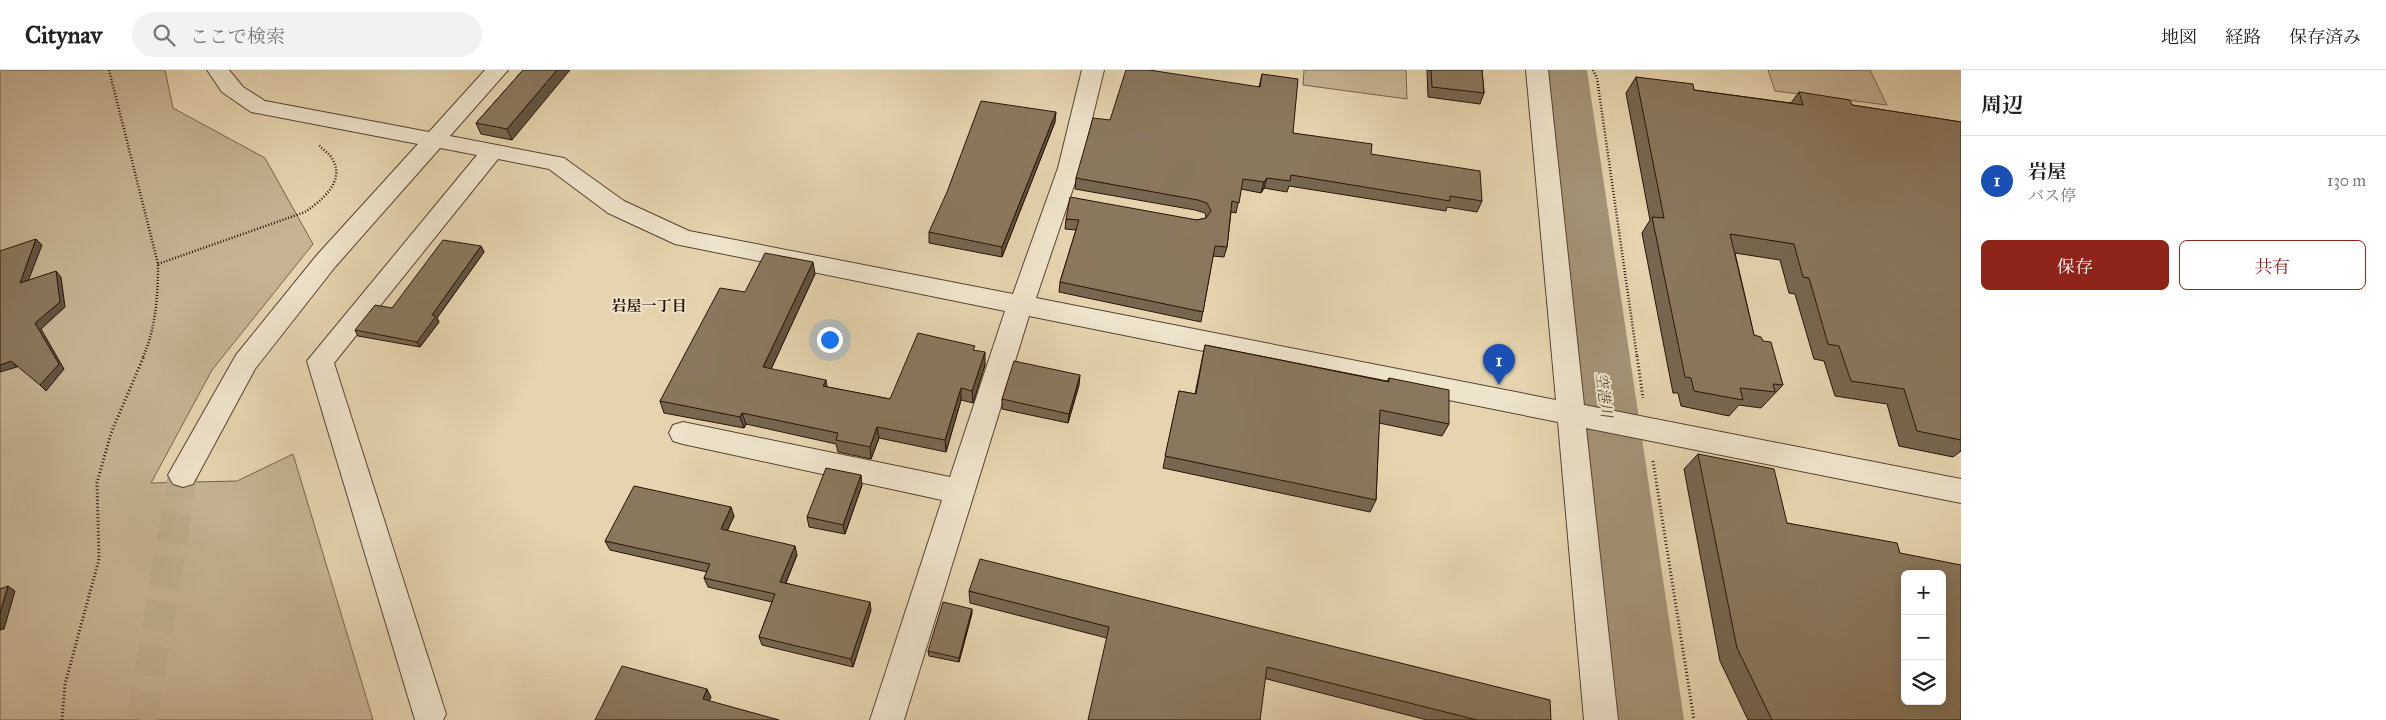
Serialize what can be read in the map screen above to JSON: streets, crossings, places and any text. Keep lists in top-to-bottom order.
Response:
{
  "districts": ["岩屋一丁目"],
  "water": ["空港川"],
  "page": {
    "header": "Citynav",
    "search": "ここで検索",
    "nav": ["地図", "経路", "保存済み"],
    "heading": "周辺",
    "list": [
      {
        "mark": "1",
        "name": "岩屋",
        "note": "バス停",
        "value": "130 m"
      }
    ],
    "buttons": ["保存", "共有"],
    "pins": "1",
    "map_buttons": ["+", "−"]
  }
}
